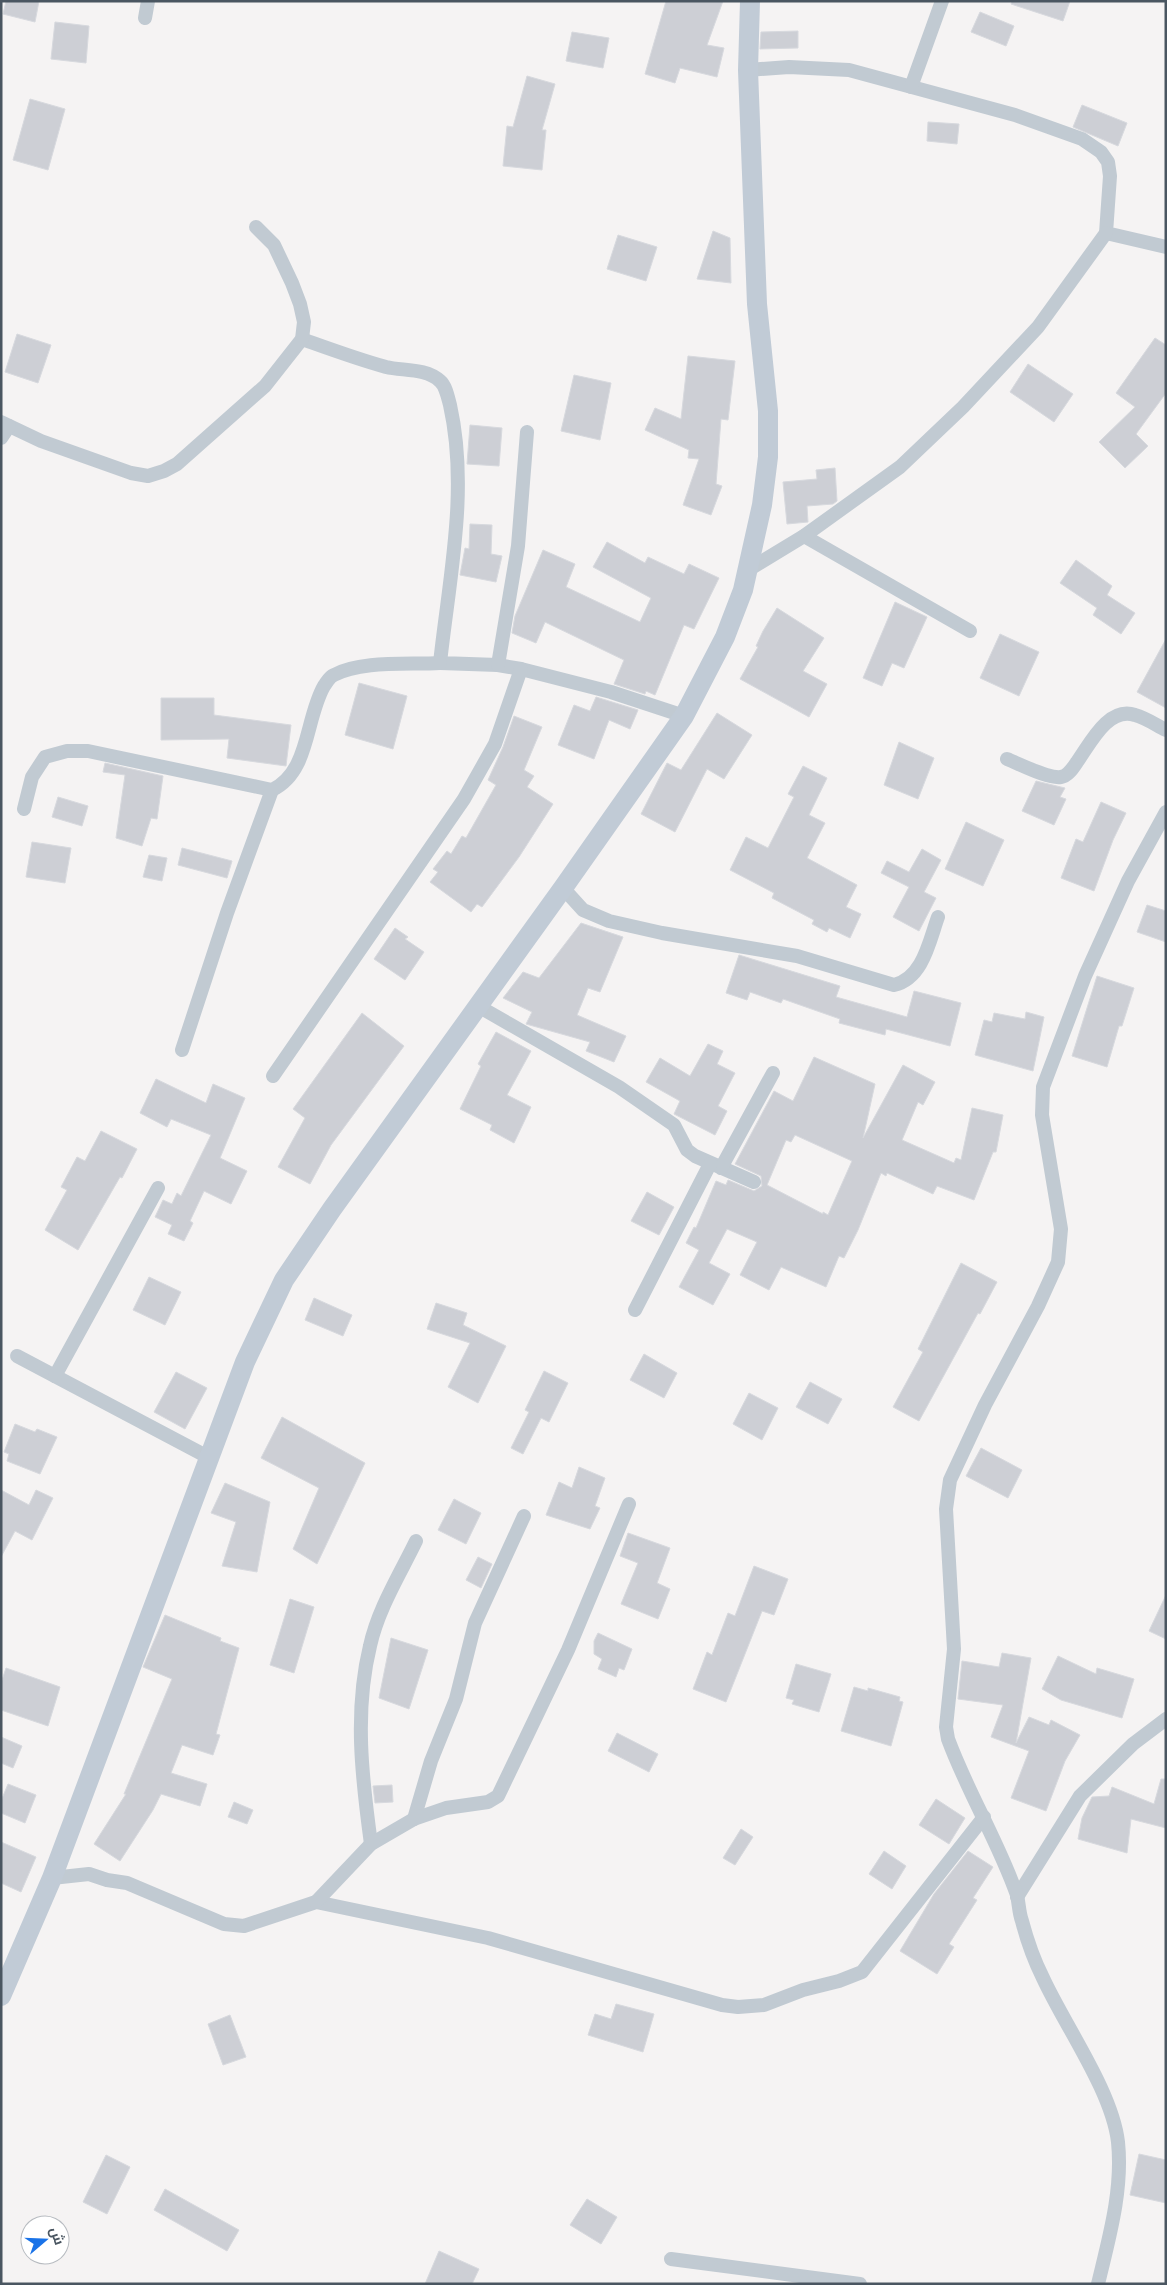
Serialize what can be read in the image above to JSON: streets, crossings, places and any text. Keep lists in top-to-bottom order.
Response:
{
  "north": "right"
}
